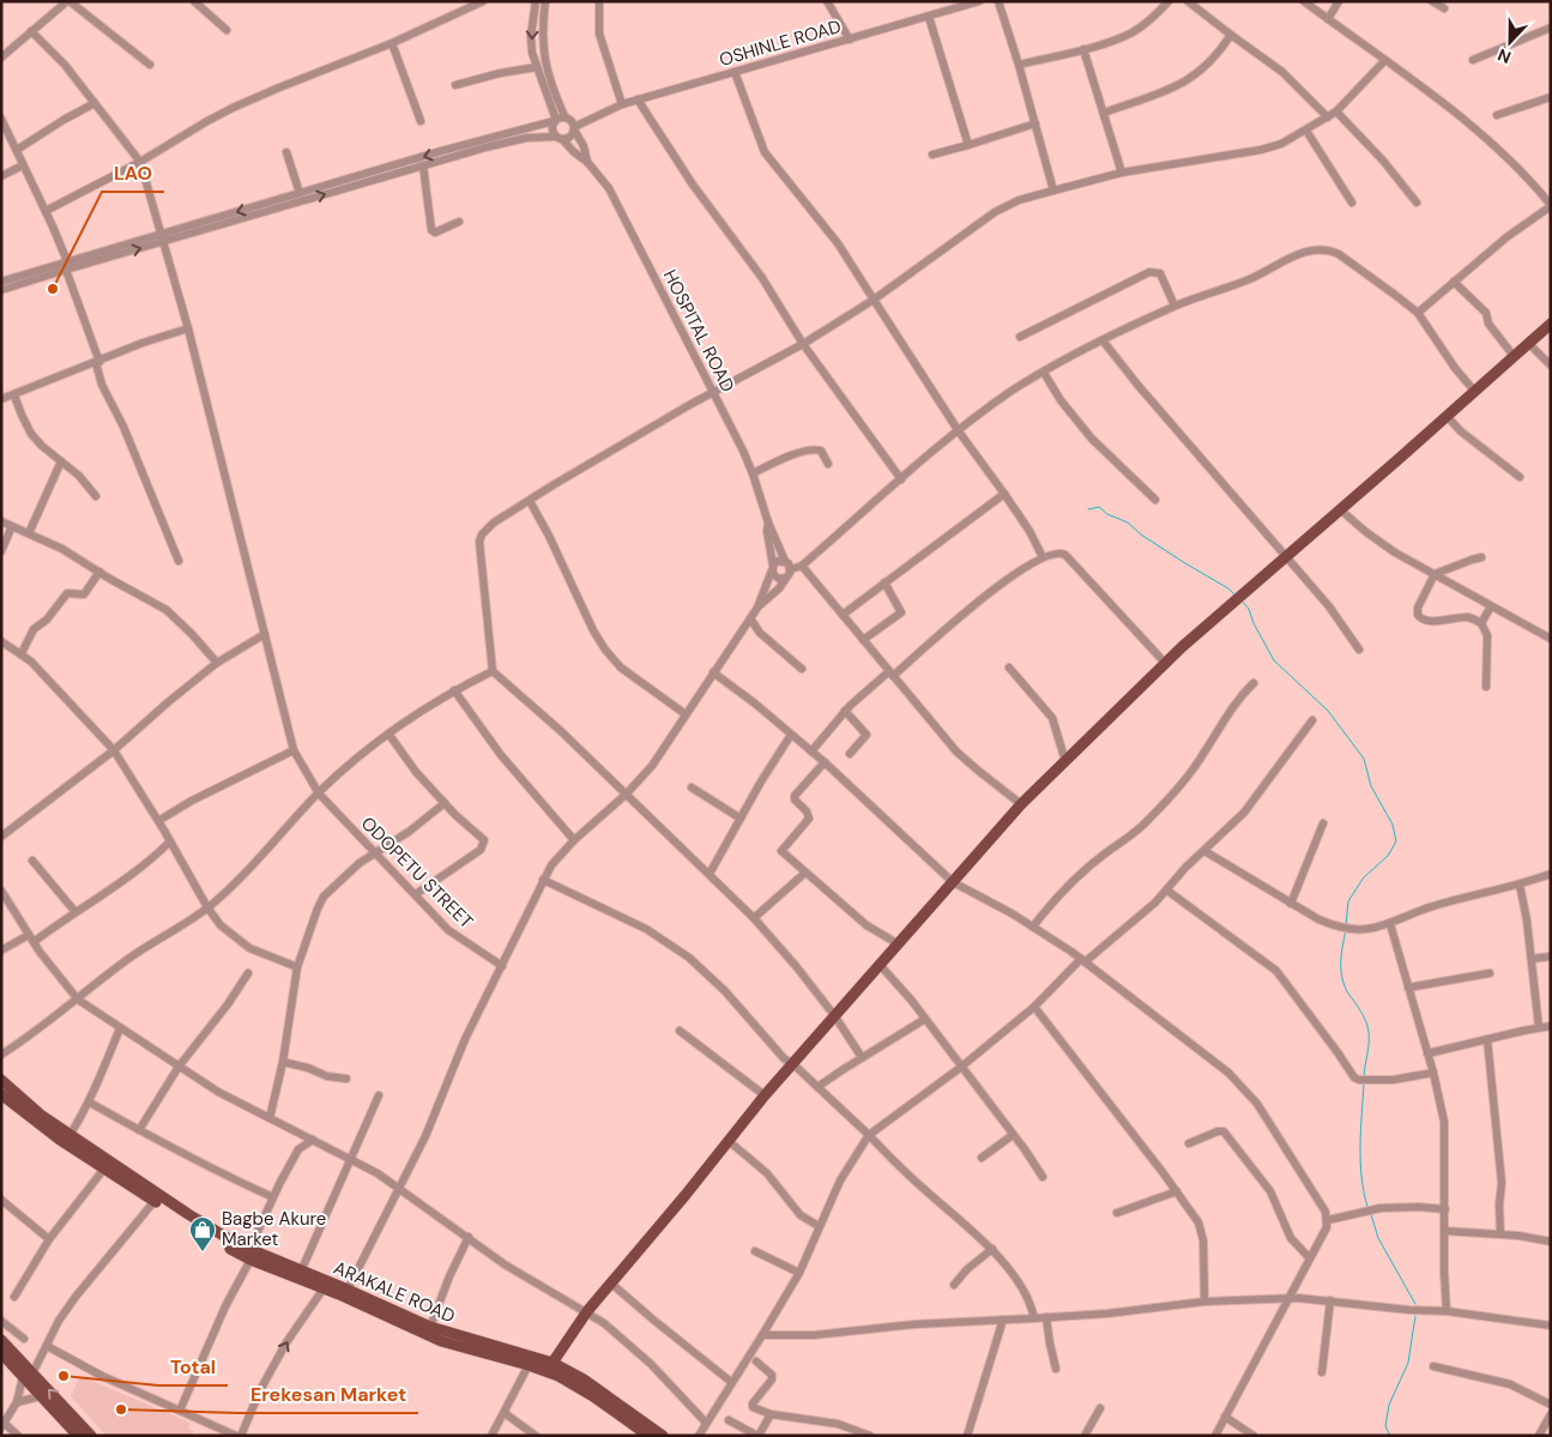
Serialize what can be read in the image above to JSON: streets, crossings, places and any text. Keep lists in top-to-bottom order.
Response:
{
  "streets": {
    "main road": ["ARAKALE ROAD"],
    "street": ["OSHINLE ROAD", "HOSPITAL ROAD", "ODOPETU STREET"]
  },
  "places": {
    "other": ["LAO", "Total", "Erekesan Market"],
    "shop": ["Bagbe Akure Market"]
  },
  "north": "bottom"
}
